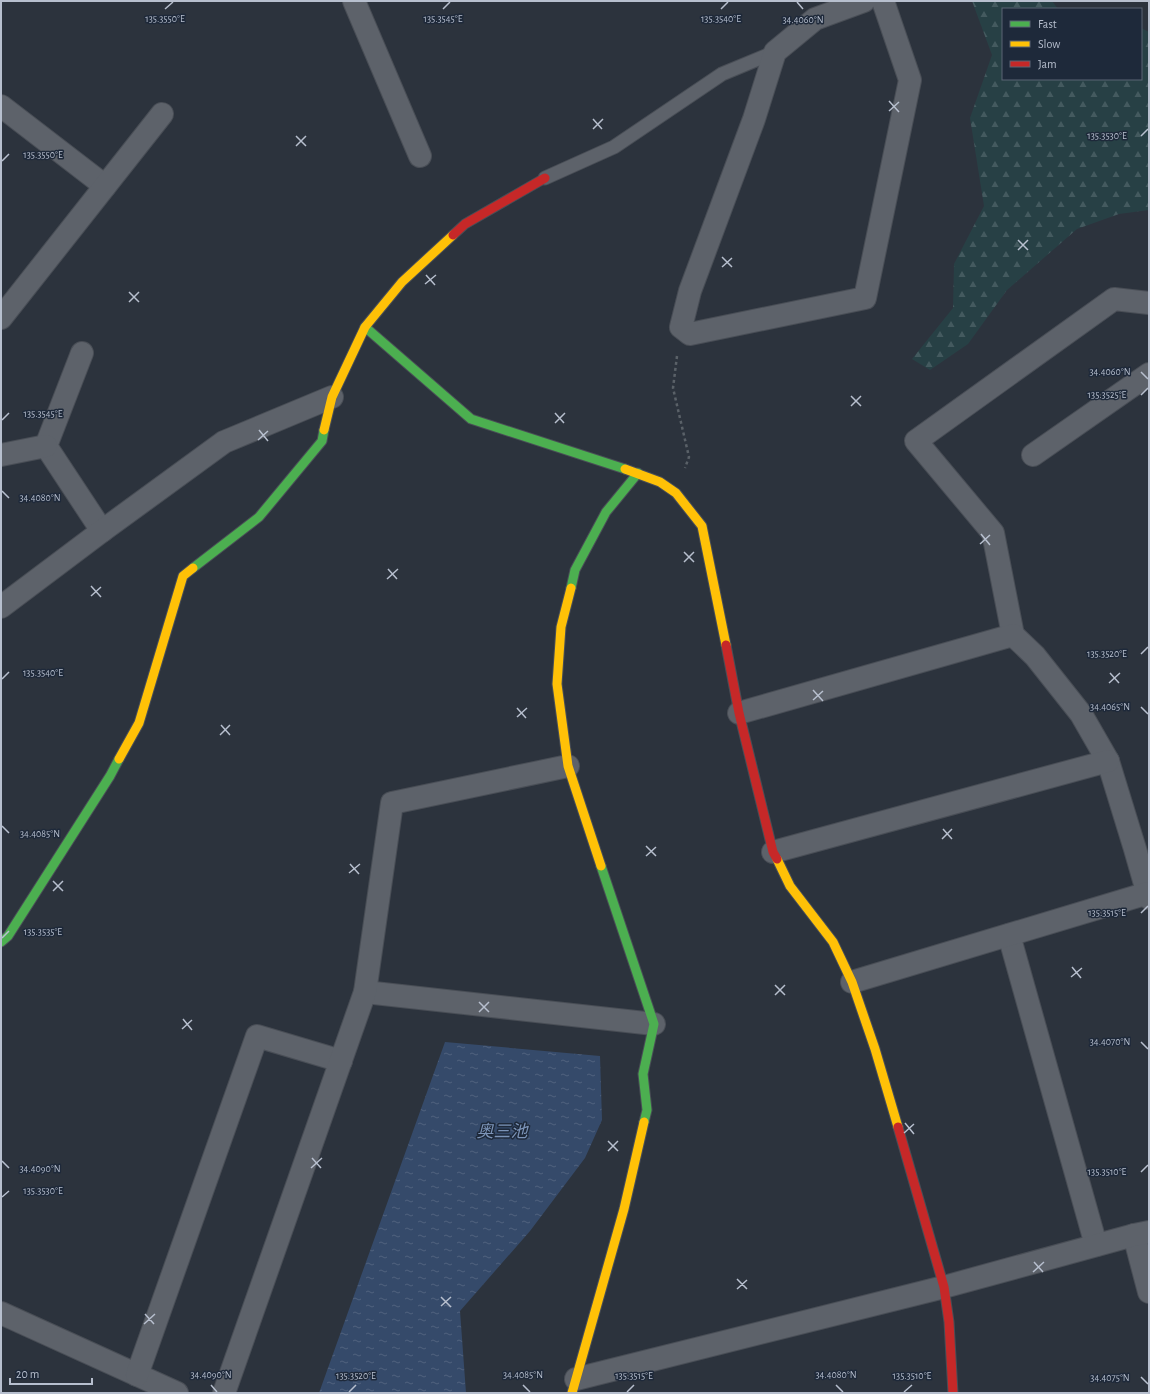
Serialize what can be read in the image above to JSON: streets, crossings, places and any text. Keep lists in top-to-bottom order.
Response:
{
  "water": ["奥三池"],
  "legend": ["Fast", "Slow", "Jam"],
  "scale_bar": "20 m",
  "coordinates": [
    "135.3550°E",
    "135.3545°E",
    "135.3540°E",
    "34.4060°N",
    "135.3530°E",
    "135.3525°E",
    "34.4080°N",
    "135.3520°E",
    "34.4065°N",
    "34.4085°N",
    "135.3515°E",
    "135.3535°E",
    "34.4070°N",
    "34.4090°N",
    "135.3510°E",
    "34.4075°N"
  ]
}
